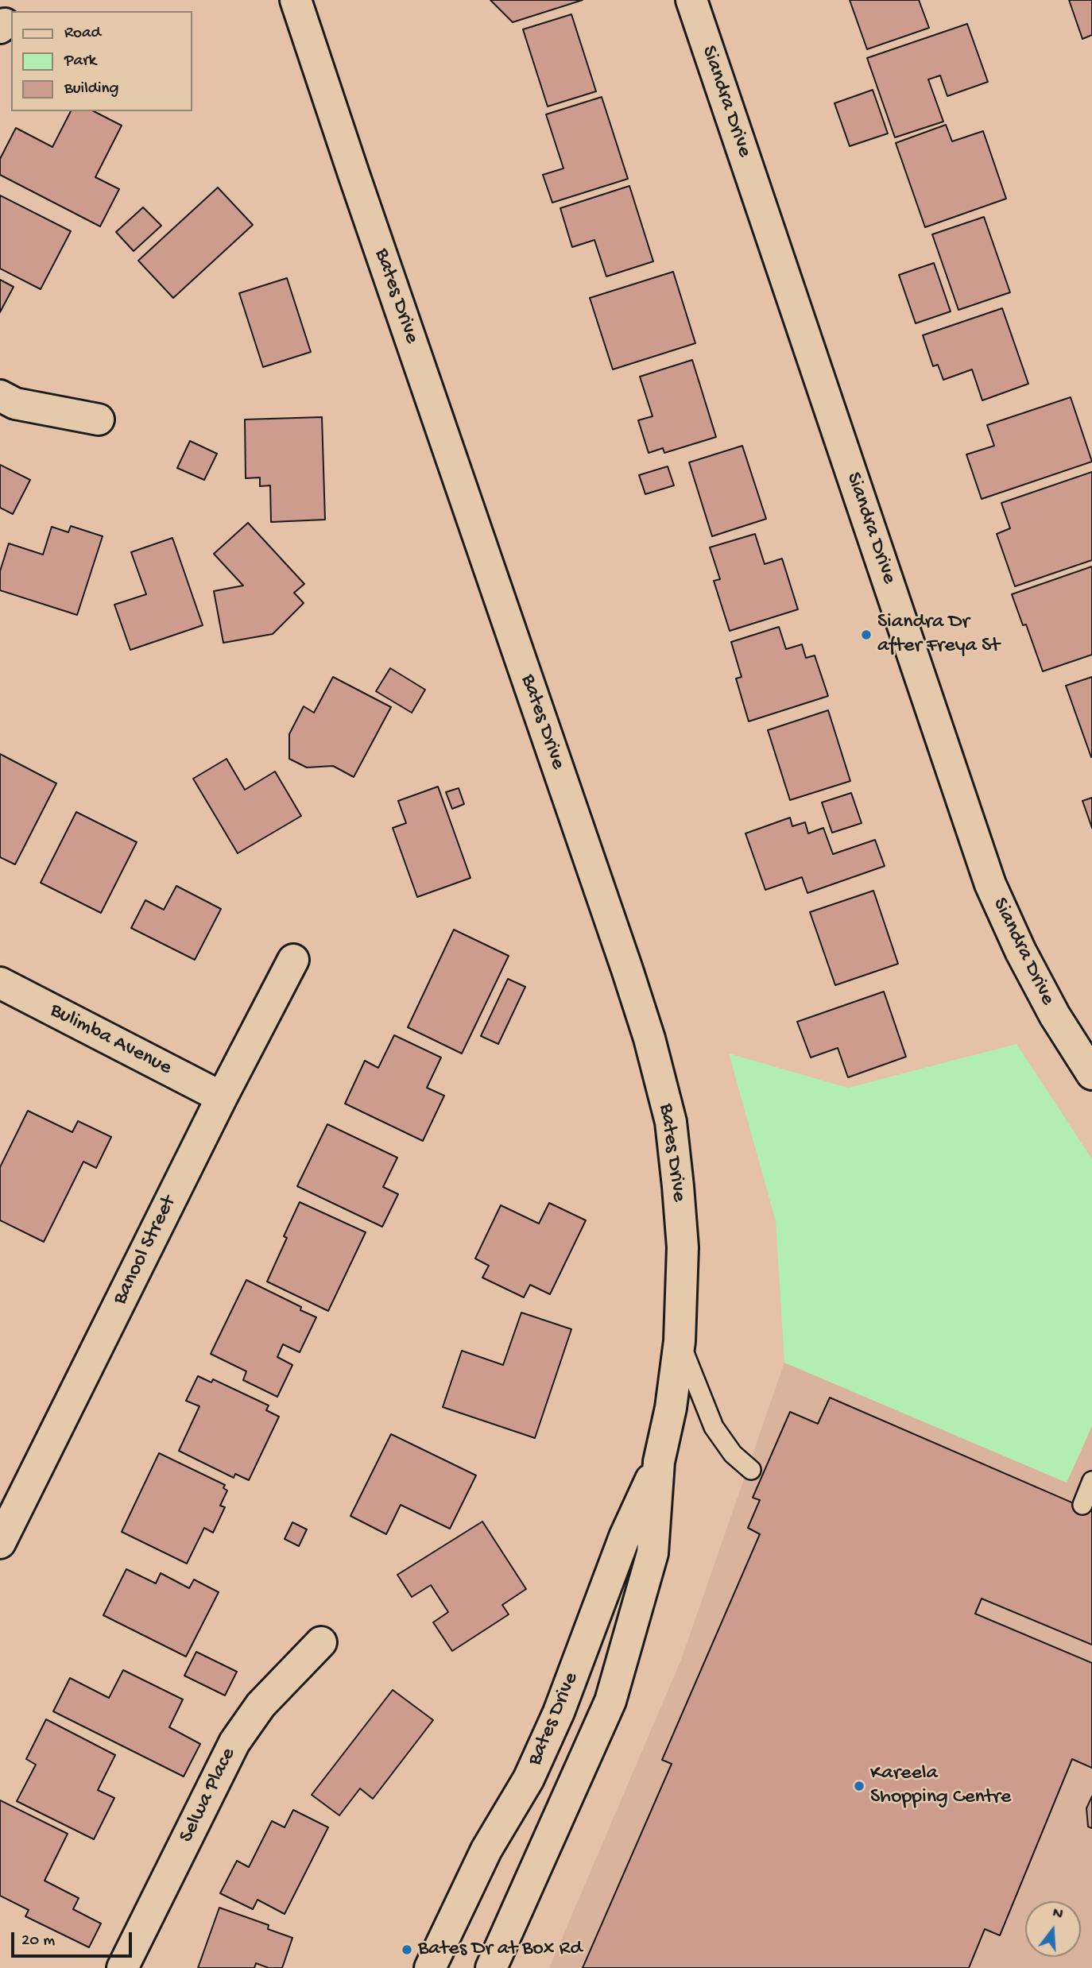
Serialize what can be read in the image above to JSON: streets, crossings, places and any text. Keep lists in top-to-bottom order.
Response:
{
  "streets": {
    "street": [
      "Siandra Drive",
      "Bates Drive",
      "Bulimba Avenue",
      "Banool Street",
      "Selwa Place"
    ]
  },
  "crossings": [
    ["Bulimba Avenue", "Banool Street"]
  ],
  "places": ["Siandra Dr after Freya St", "Kareela Shopping Centre", "Bates Dr at Box Rd"],
  "legend": ["Road", "Park", "Building"],
  "scale_bar": "20 m",
  "north": "top"
}
